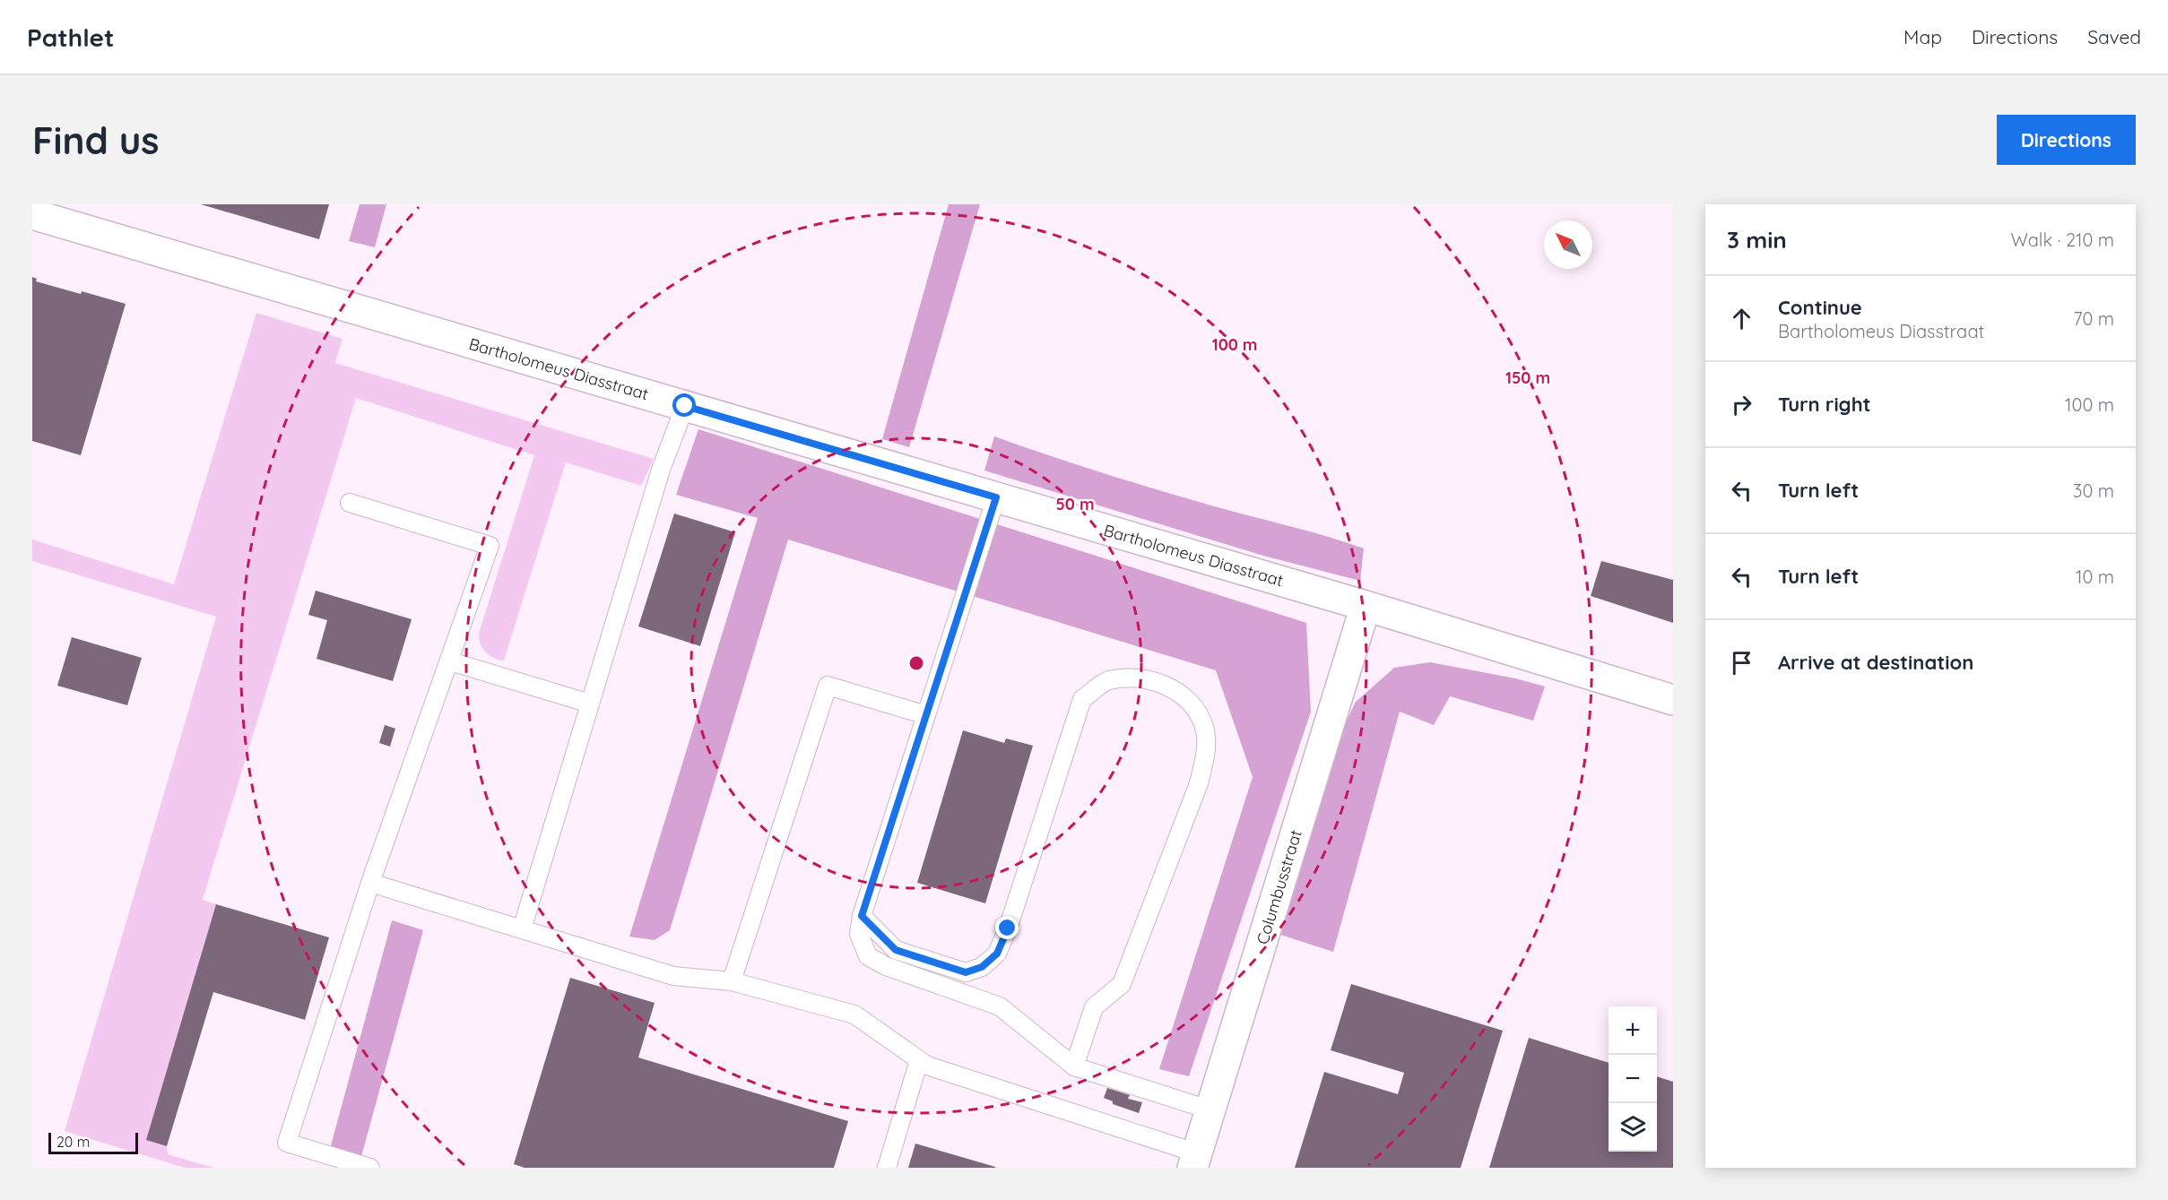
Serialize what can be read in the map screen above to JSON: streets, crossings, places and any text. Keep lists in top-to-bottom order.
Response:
{
  "streets": {
    "street": ["Bartholomeus Diasstraat", "Columbusstraat"]
  },
  "crossings": [
    ["Bartholomeus Diasstraat", "Columbusstraat"]
  ],
  "scale_bar": "20 m",
  "north": "top left",
  "page": {
    "header": "Pathlet",
    "nav": ["Map", "Directions", "Saved"],
    "buttons": "Directions",
    "title": "Find us",
    "heading": ["3 min", "Walk · 210 m"],
    "list": [
      ["Continue", "Bartholomeus Diasstraat", "70 m"],
      ["Turn right", "100 m"],
      ["Turn left", "30 m"],
      ["Turn left", "10 m"],
      "Arrive at destination"
    ],
    "map_buttons": ["+", "−"],
    "scale": "20 m"
  },
  "rings": ["100 m", "150 m", "50 m"]
}
